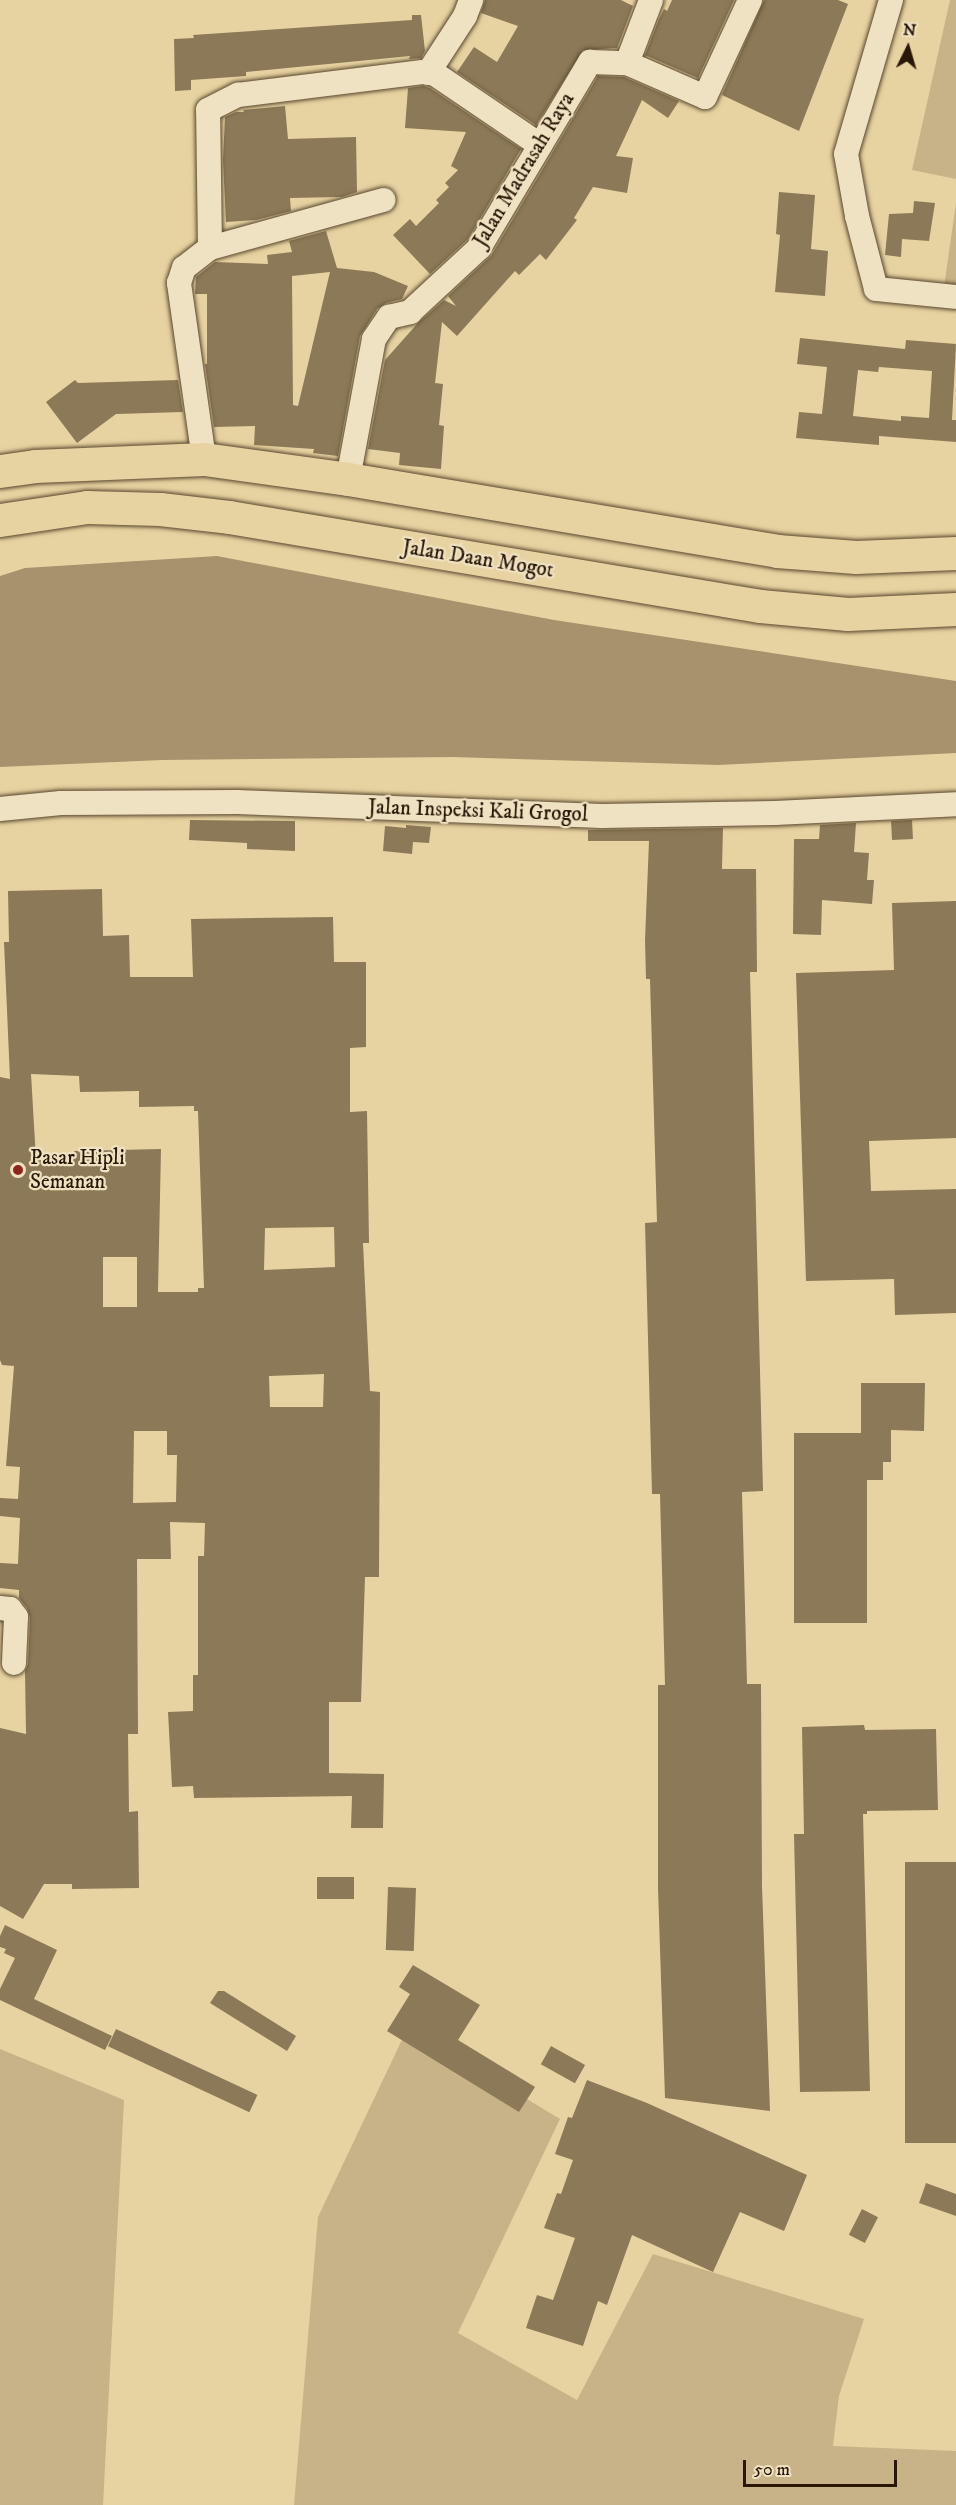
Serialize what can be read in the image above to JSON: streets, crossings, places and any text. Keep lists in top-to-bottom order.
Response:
{
  "streets": {
    "highway": ["Jalan Daan Mogot"],
    "street": ["Jalan Madrasah Raya", "Jalan Inspeksi Kali Grogol"]
  },
  "places": ["Pasar Hipli Semanan"],
  "scale_bar": "50 m",
  "north": "top"
}
